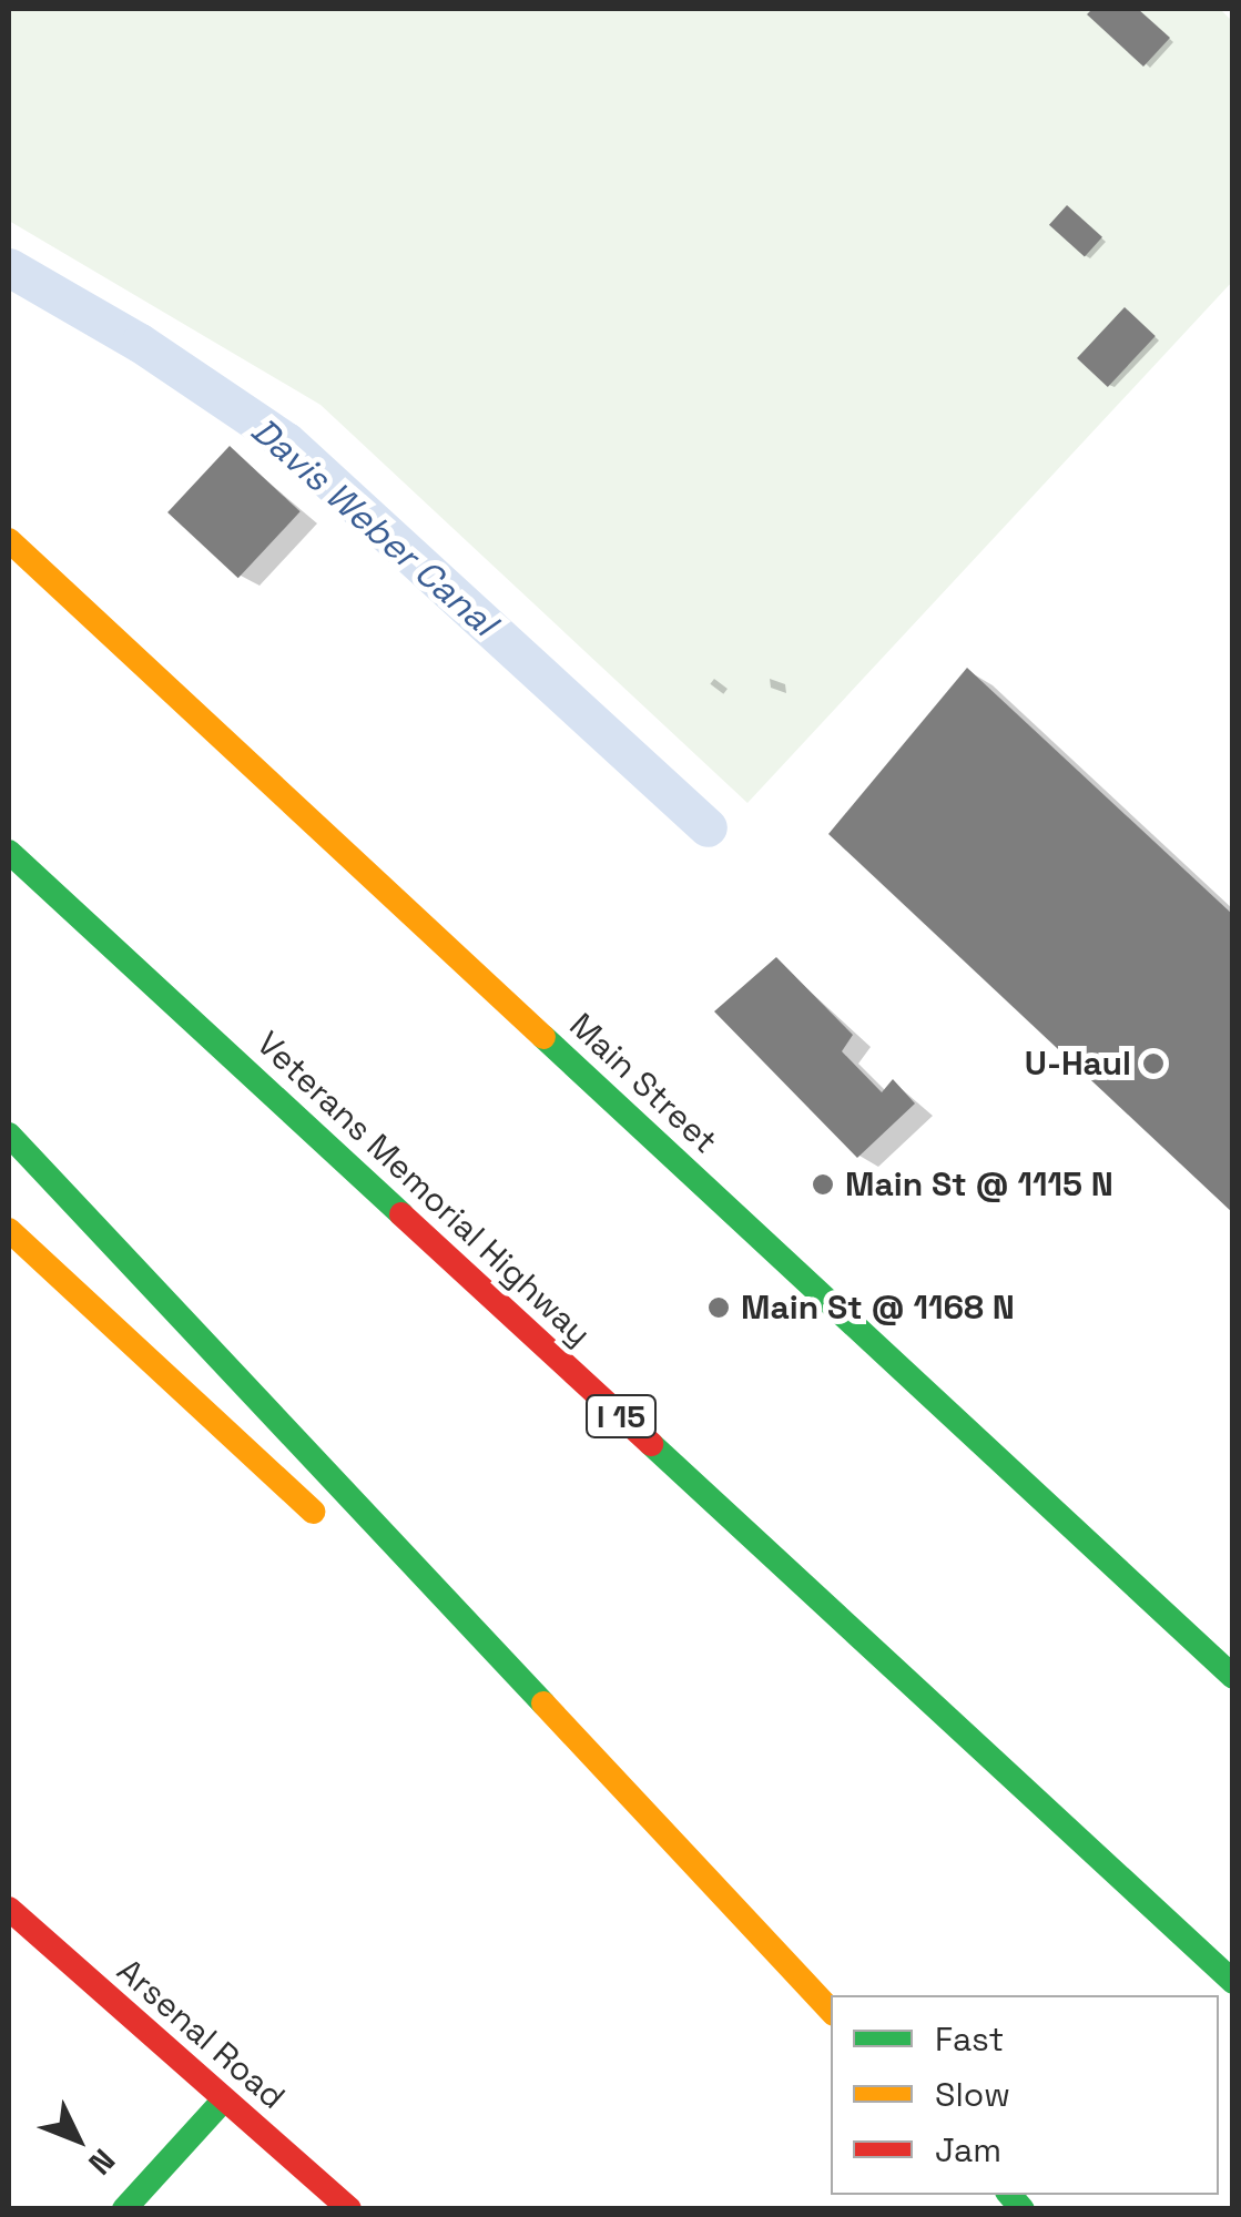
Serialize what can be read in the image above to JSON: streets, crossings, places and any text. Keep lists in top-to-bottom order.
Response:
{
  "streets": {
    "main road": [
      "Main Street",
      "Veterans Memorial Highway",
      "I 15",
      "Arsenal Road"
    ]
  },
  "water": ["Davis Weber Canal"],
  "places": ["U-Haul", "Main St @ 1115 N", "Main St @ 1168 N"],
  "legend": ["Fast", "Slow", "Jam"],
  "north": "bottom right"
}
